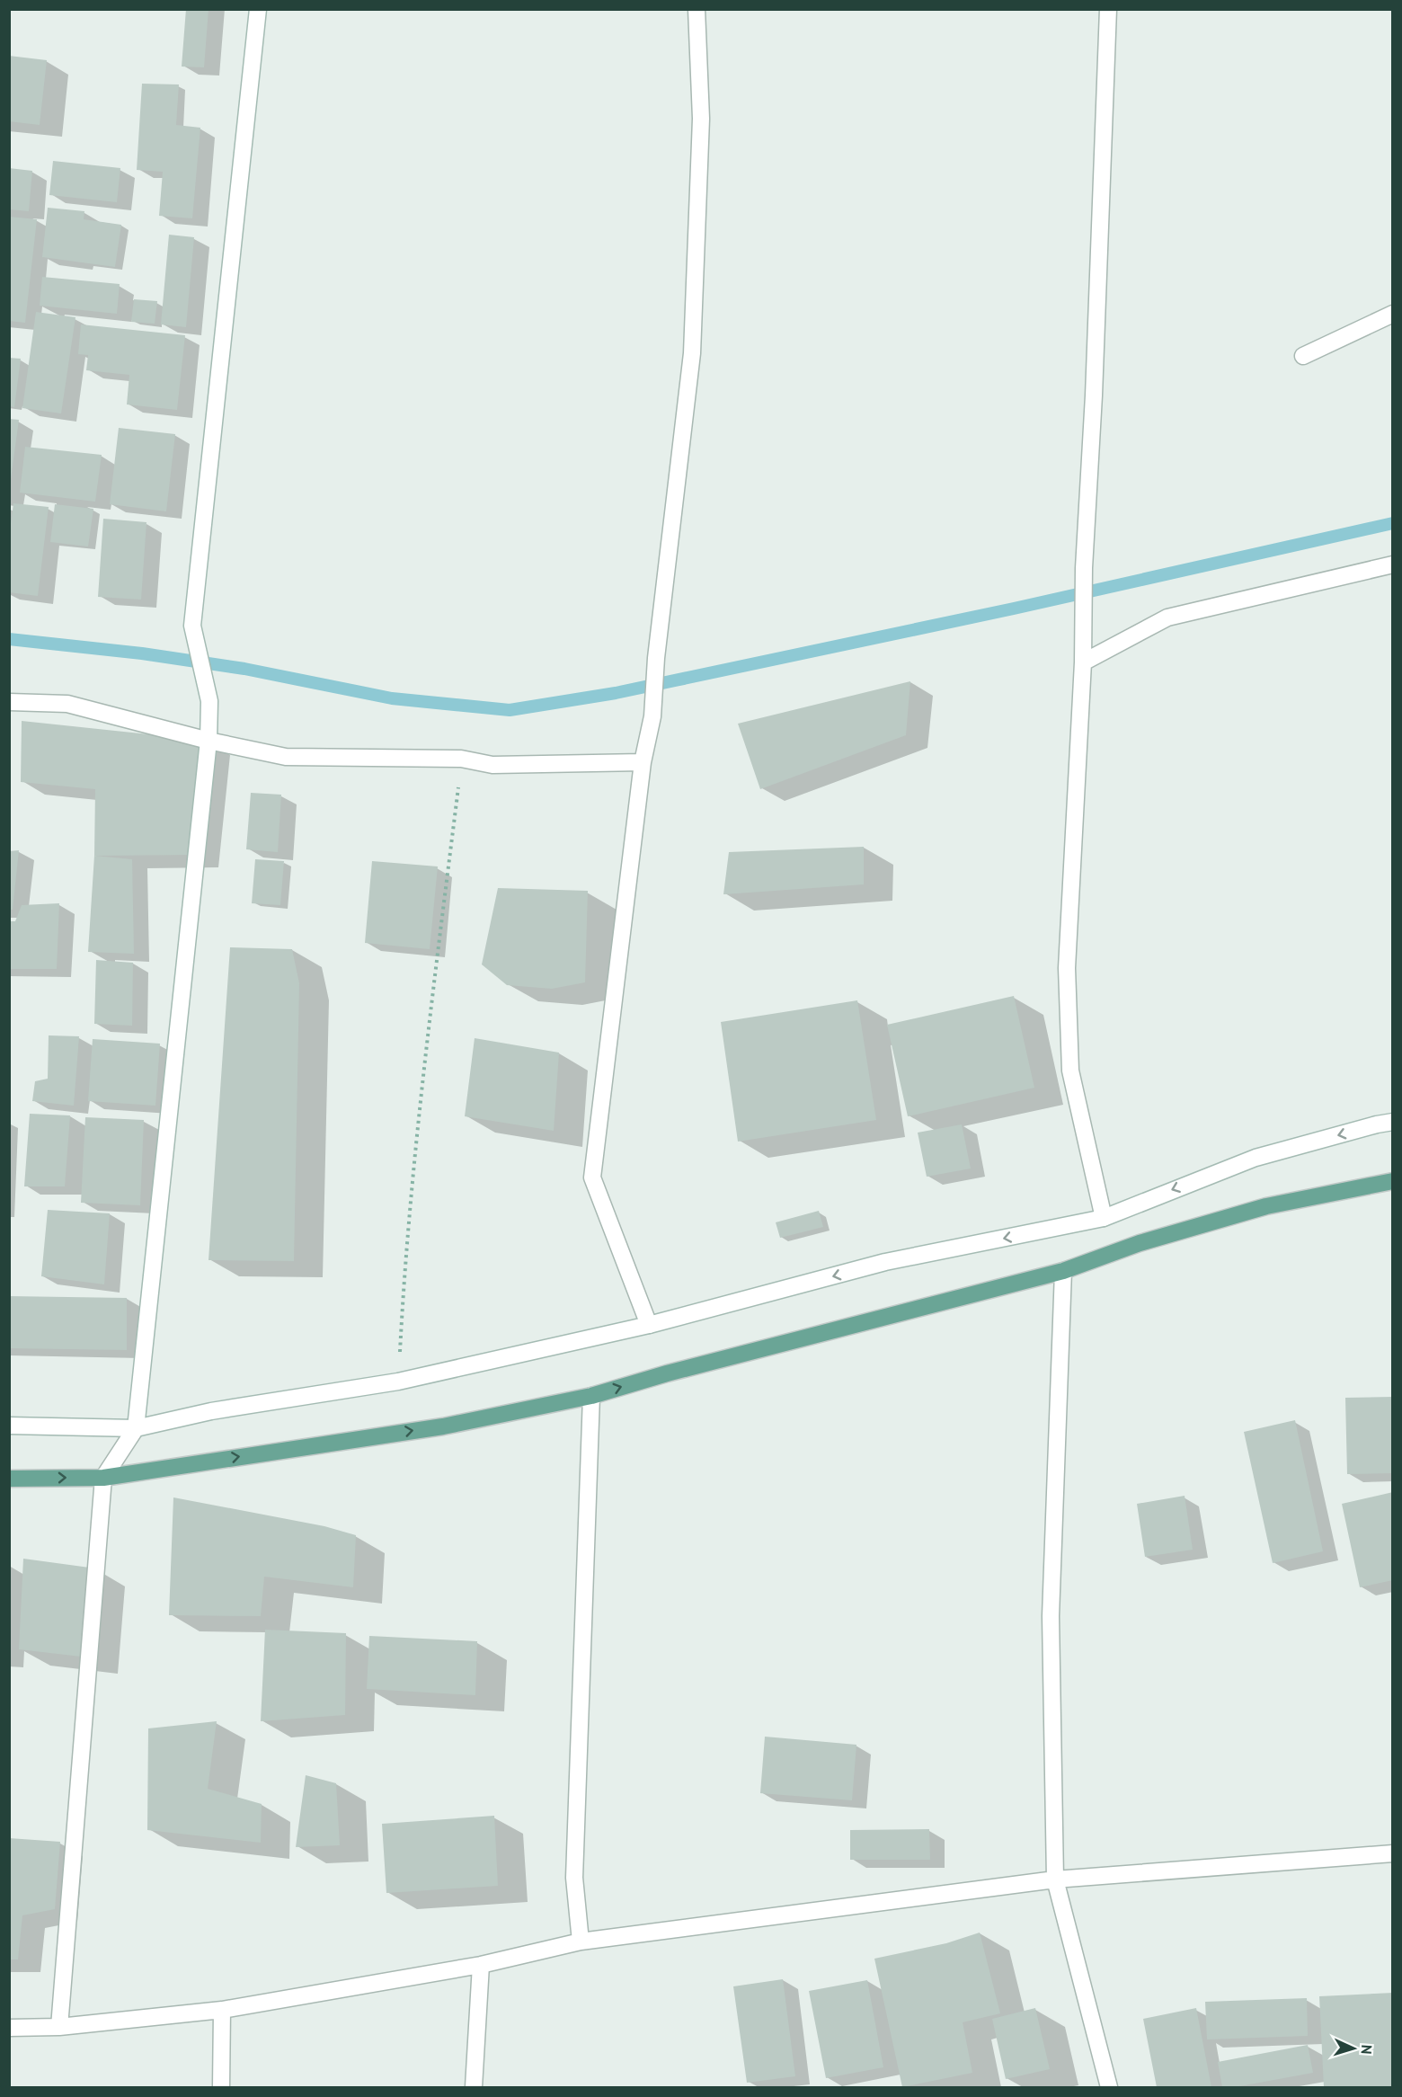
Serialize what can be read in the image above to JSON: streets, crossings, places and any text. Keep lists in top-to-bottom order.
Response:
{
  "north": "right"
}
